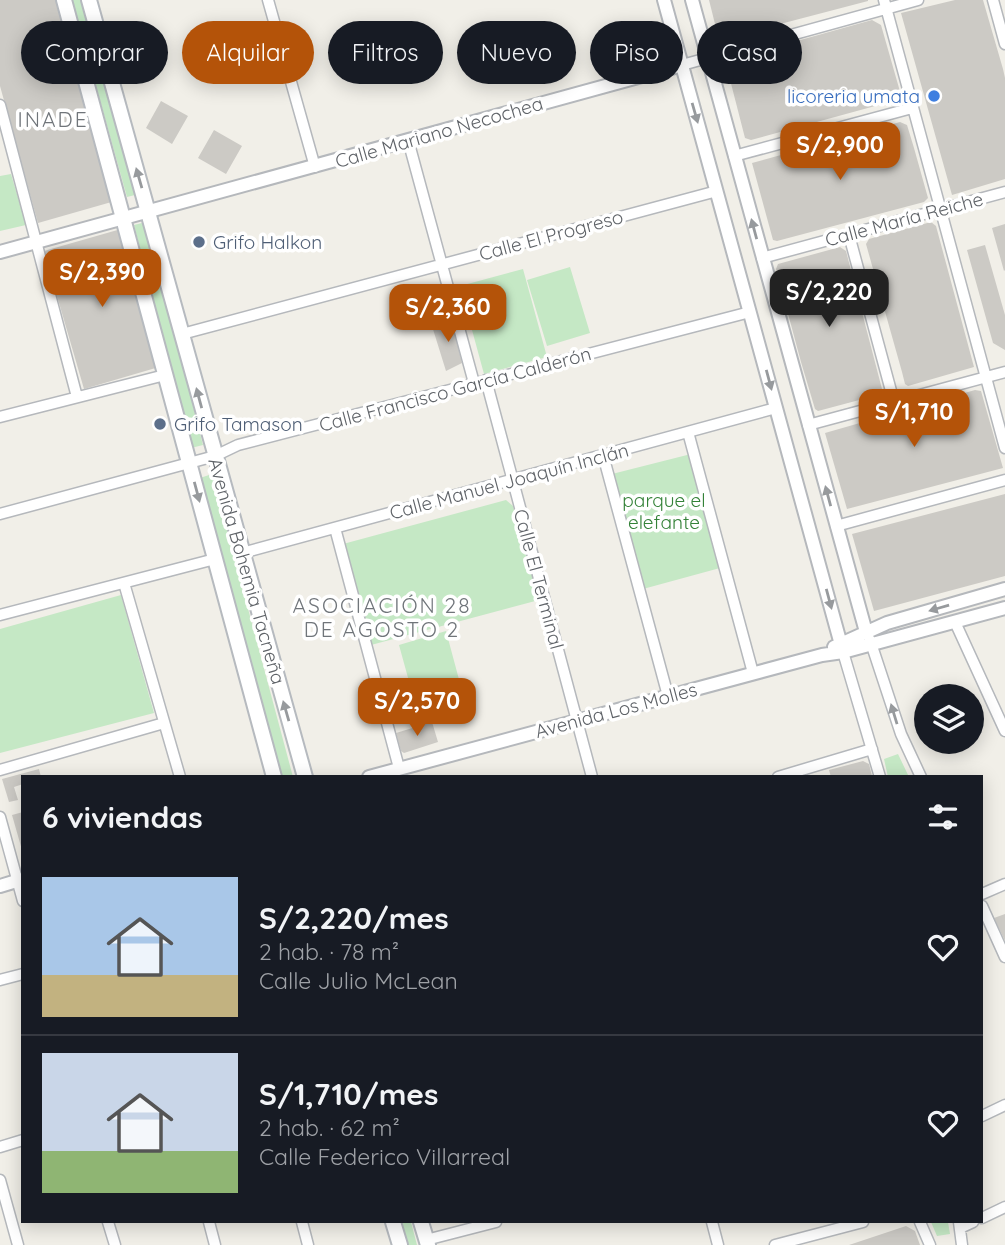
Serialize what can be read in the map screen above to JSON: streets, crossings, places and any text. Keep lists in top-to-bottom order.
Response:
{
  "streets": {
    "main road": ["Avenida Bohemia Tacneña"],
    "street": [
      "Calle Mariano Necochea",
      "Calle María Reiche",
      "Calle El Progreso",
      "Calle Francisco García Calderón",
      "Calle Manuel Joaquín Inclán",
      "Calle El Terminal",
      "Avenida Los Molles"
    ]
  },
  "crossings": [
    ["Calle Mariano Necochea", "Avenida Bohemia Tacneña"],
    ["Calle El Progreso", "Avenida Bohemia Tacneña"],
    ["Calle Francisco García Calderón", "Avenida Bohemia Tacneña"],
    ["Calle Francisco García Calderón", "Calle El Terminal"],
    ["Calle Manuel Joaquín Inclán", "Avenida Bohemia Tacneña"],
    ["Calle Manuel Joaquín Inclán", "Calle El Terminal"],
    ["Calle El Terminal", "Avenida Los Molles"]
  ],
  "districts": ["INADE", "ASOCIACIÓN 28 DE AGOSTO 2"],
  "parks": ["parque el elefante"],
  "places": ["licoreria umata", "Grifo Halkon", "Grifo Tamason"],
  "page": {
    "chip": [
      "Comprar",
      "Alquilar",
      "Filtros",
      "Nuevo",
      "Piso",
      "Casa"
    ],
    "price": [
      "S/2,900",
      "S/2,390",
      "S/2,220",
      "S/2,360",
      "S/1,710",
      "S/2,570"
    ],
    "heading": "6 viviendas",
    "list": [
      {
        "name": "S/2,220/mes",
        "note": "2 hab. · 78 m² · Calle Julio McLean"
      },
      {
        "name": "S/1,710/mes",
        "note": "2 hab. · 62 m² · Calle Federico Villarreal"
      }
    ]
  }
}
